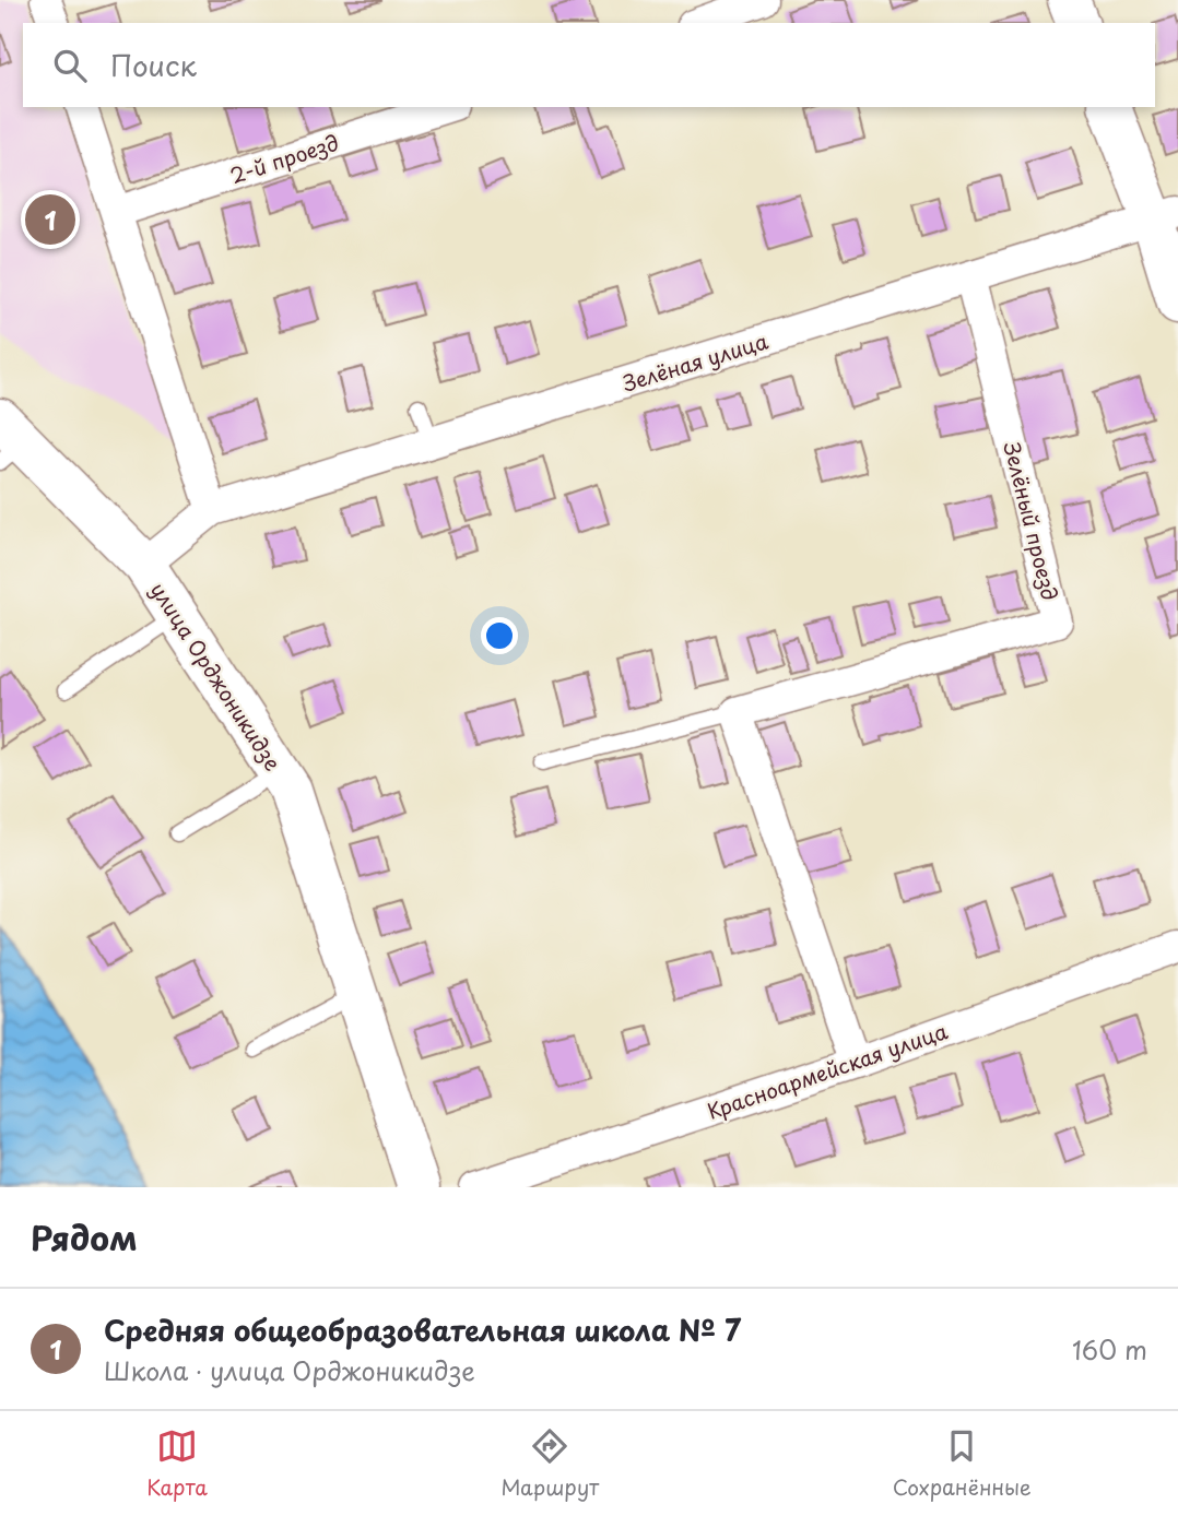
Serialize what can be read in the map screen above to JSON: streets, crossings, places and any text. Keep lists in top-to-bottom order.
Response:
{
  "streets": {
    "main road": ["улица Орджоникидзе"],
    "street": [
      "2-й проезд",
      "Зелёная улица",
      "Зелёный проезд",
      "Красноармейская улица"
    ]
  },
  "crossings": [
    ["Зелёная улица", "Зелёный проезд"],
    ["Зелёная улица", "улица Орджоникидзе"]
  ],
  "page": {
    "search": "Поиск",
    "pins": "1",
    "heading": "Рядом",
    "list": [
      {
        "mark": "1",
        "name": "Средняя общеобразовательная школа № 7",
        "note": "Школа · улица Орджоникидзе",
        "value": "160 m"
      }
    ],
    "nav": ["Карта", "Маршрут", "Сохранённые"]
  }
}
